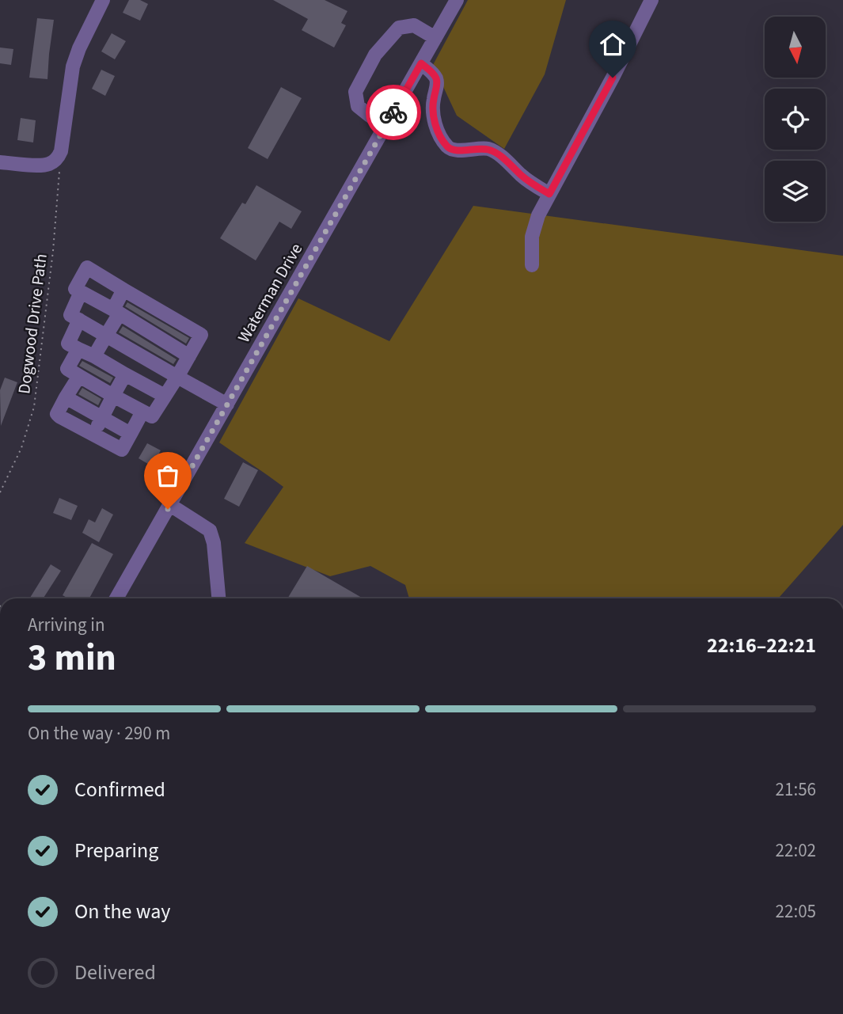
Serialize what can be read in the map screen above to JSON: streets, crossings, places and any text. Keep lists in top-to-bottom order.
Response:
{
  "streets": {
    "street": ["Waterman Drive"],
    "path": ["Dogwood Drive Path"]
  },
  "north": "bottom",
  "page": {
    "heading": ["3 min", "Arriving in", "22:16–22:21"],
    "bar": "On the way · 290 m",
    "list": [
      ["Confirmed", "21:56"],
      ["Preparing", "22:02"],
      ["On the way", "22:05"],
      "Delivered"
    ]
  }
}
